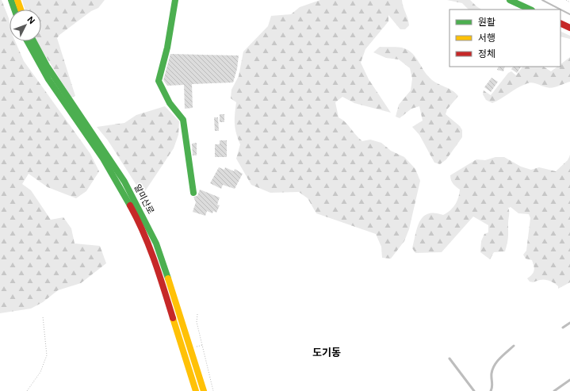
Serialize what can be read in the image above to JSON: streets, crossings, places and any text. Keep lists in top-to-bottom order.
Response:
{
  "streets": {
    "main road": ["알미산로"]
  },
  "districts": ["도기동"],
  "legend": ["원활", "서행", "정체"],
  "north": "top right"
}
